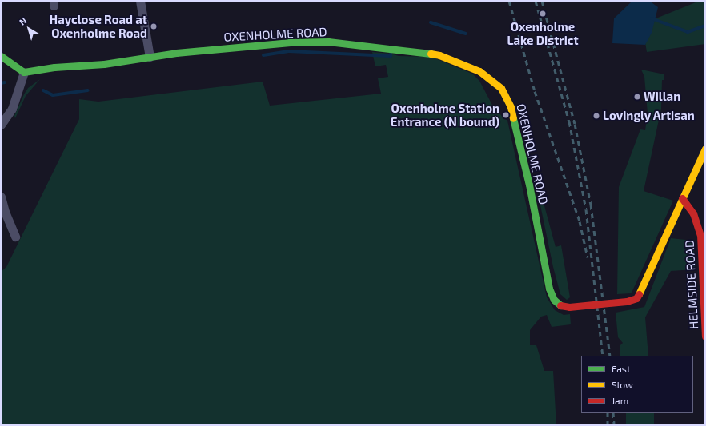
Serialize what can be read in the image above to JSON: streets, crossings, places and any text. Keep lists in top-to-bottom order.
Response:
{
  "streets": {
    "main road": ["OXENHOLME ROAD", "HELMSIDE ROAD"]
  },
  "crossings": [
    ["OXENHOLME ROAD", "HELMSIDE ROAD"]
  ],
  "places": [
    "Oxenholme Lake District",
    "Hayclose Road at Oxenholme Road",
    "Willan",
    "Oxenholme Station Entrance (N bound)",
    "Lovingly Artisan"
  ],
  "legend": ["Fast", "Slow", "Jam"],
  "north": "top left"
}
